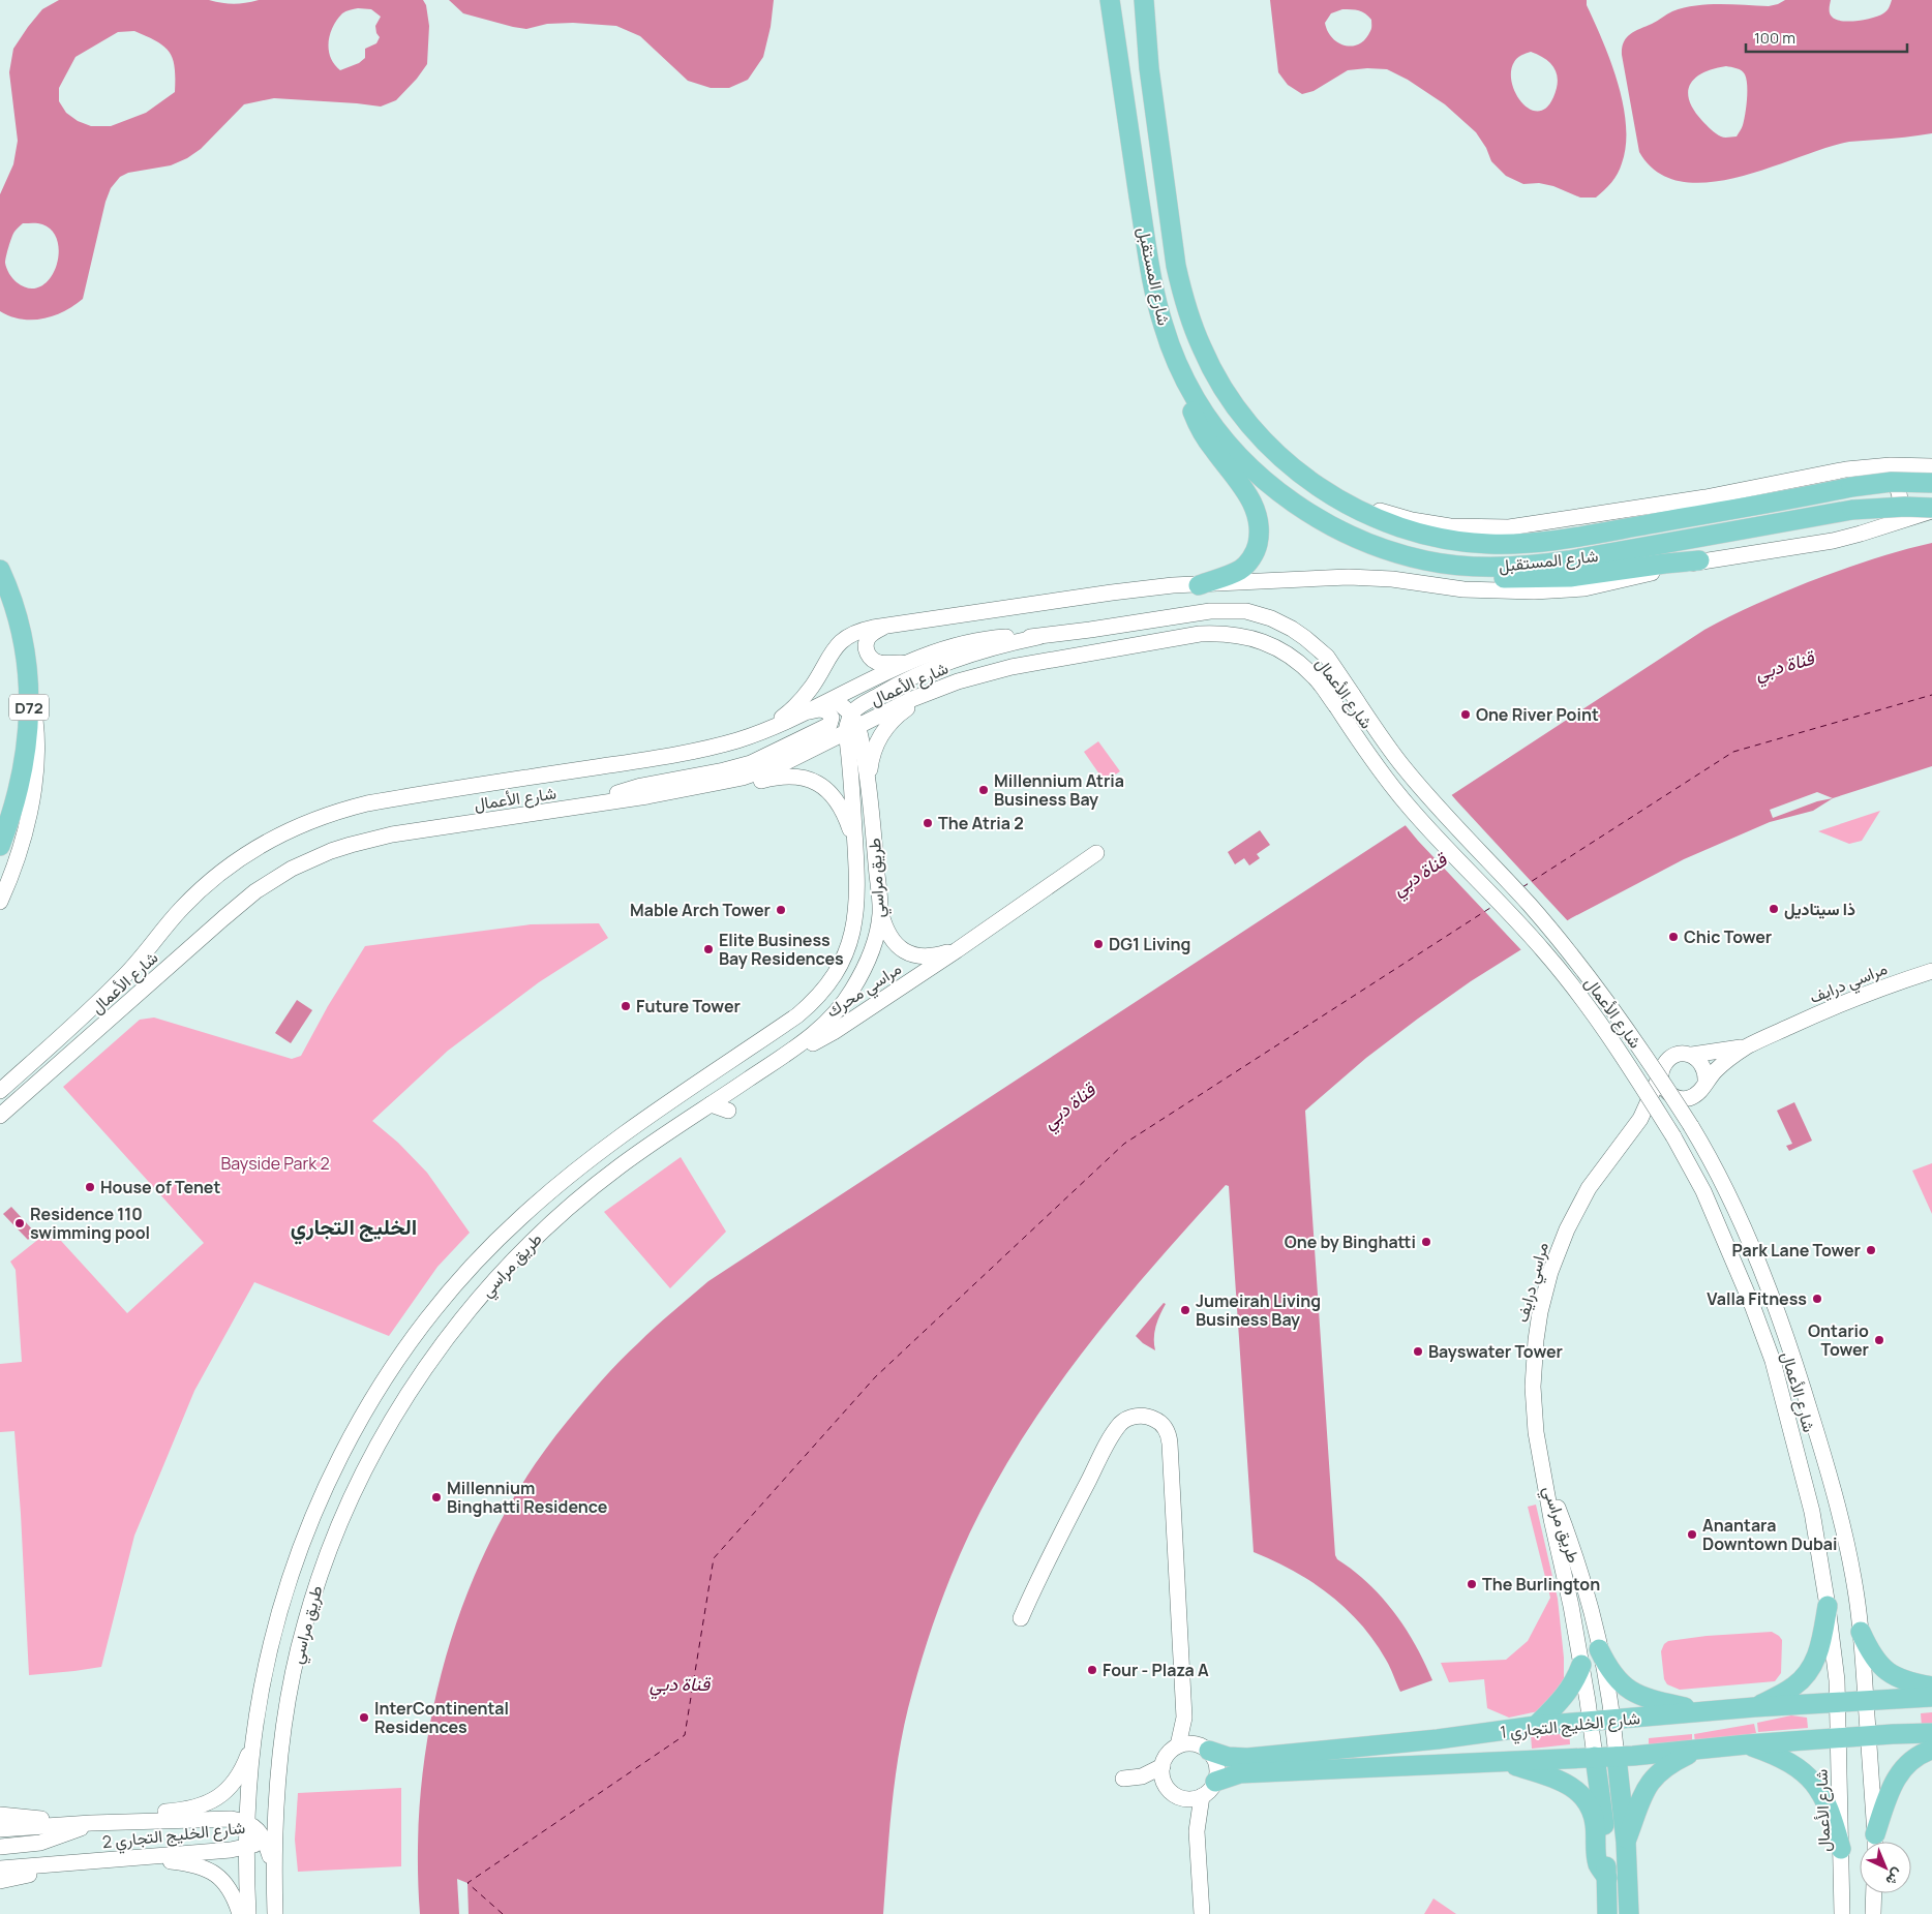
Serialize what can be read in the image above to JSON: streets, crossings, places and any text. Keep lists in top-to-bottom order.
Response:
{
  "streets": {
    "main road": [
      "شارع المستقبل",
      "D72",
      "طريق مراسي",
      "شارع الخليج التجاري 1"
    ],
    "street": [
      "شارع الأعمال",
      "مراسي درايف",
      "مراسي محرك",
      "شارع الخليج التجاري 2"
    ]
  },
  "crossings": [
    ["شارع الأعمال", "طريق مراسي"],
    ["شارع الأعمال", "شارع الخليج التجاري 1"],
    ["طريق مراسي", "مراسي درايف"],
    ["طريق مراسي", "مراسي محرك"],
    ["طريق مراسي", "شارع الخليج التجاري 1"],
    ["طريق مراسي", "شارع الخليج التجاري 2"]
  ],
  "districts": ["الخليج التجاري"],
  "water": ["قناة دبي"],
  "parks": ["Bayside Park 2"],
  "places": [
    "One River Point",
    "Millennium Atria Business Bay",
    "The Atria 2",
    "ذا سيتاديل",
    "Mable Arch Tower",
    "Chic Tower",
    "DG1 Living",
    "Elite Business Bay Residences",
    "Future Tower",
    "House of Tenet",
    "Residence 110 swimming pool",
    "One by Binghatti",
    "Park Lane Tower",
    "Valla Fitness",
    "Jumeirah Living Business Bay",
    "Ontario Tower",
    "Bayswater Tower",
    "Millennium Binghatti Residence",
    "Anantara Downtown Dubai",
    "The Burlington",
    "Four - Plaza A",
    "InterContinental Residences"
  ],
  "scale_bar": "100 m",
  "north": "bottom right"
}
